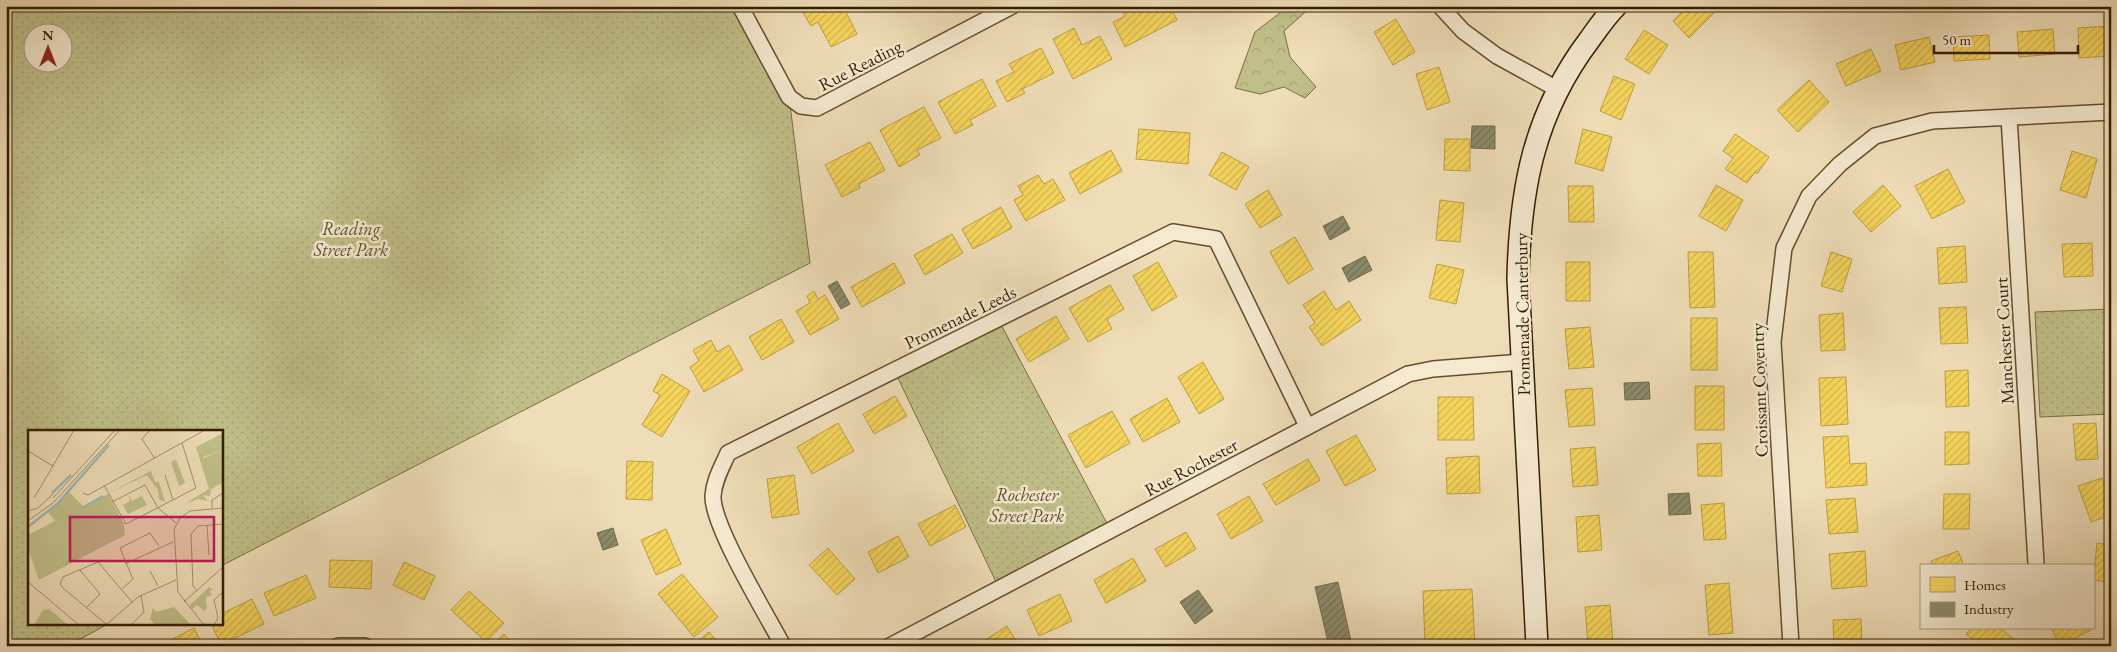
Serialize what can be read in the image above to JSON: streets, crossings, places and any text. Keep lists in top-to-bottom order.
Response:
{
  "streets": {
    "street": [
      "Rue Reading",
      "Promenade Canterbury",
      "Promenade Leeds",
      "Manchester Court",
      "Croissant Coventry",
      "Rue Rochester"
    ]
  },
  "crossings": [
    ["Promenade Canterbury", "Rue Rochester"],
    ["Promenade Leeds", "Rue Rochester"],
    ["Manchester Court", "Croissant Coventry"]
  ],
  "parks": ["Reading Street Park", "Rochester Street Park"],
  "legend": ["Homes", "Industry"],
  "scale_bar": "50 m",
  "north": "top"
}
